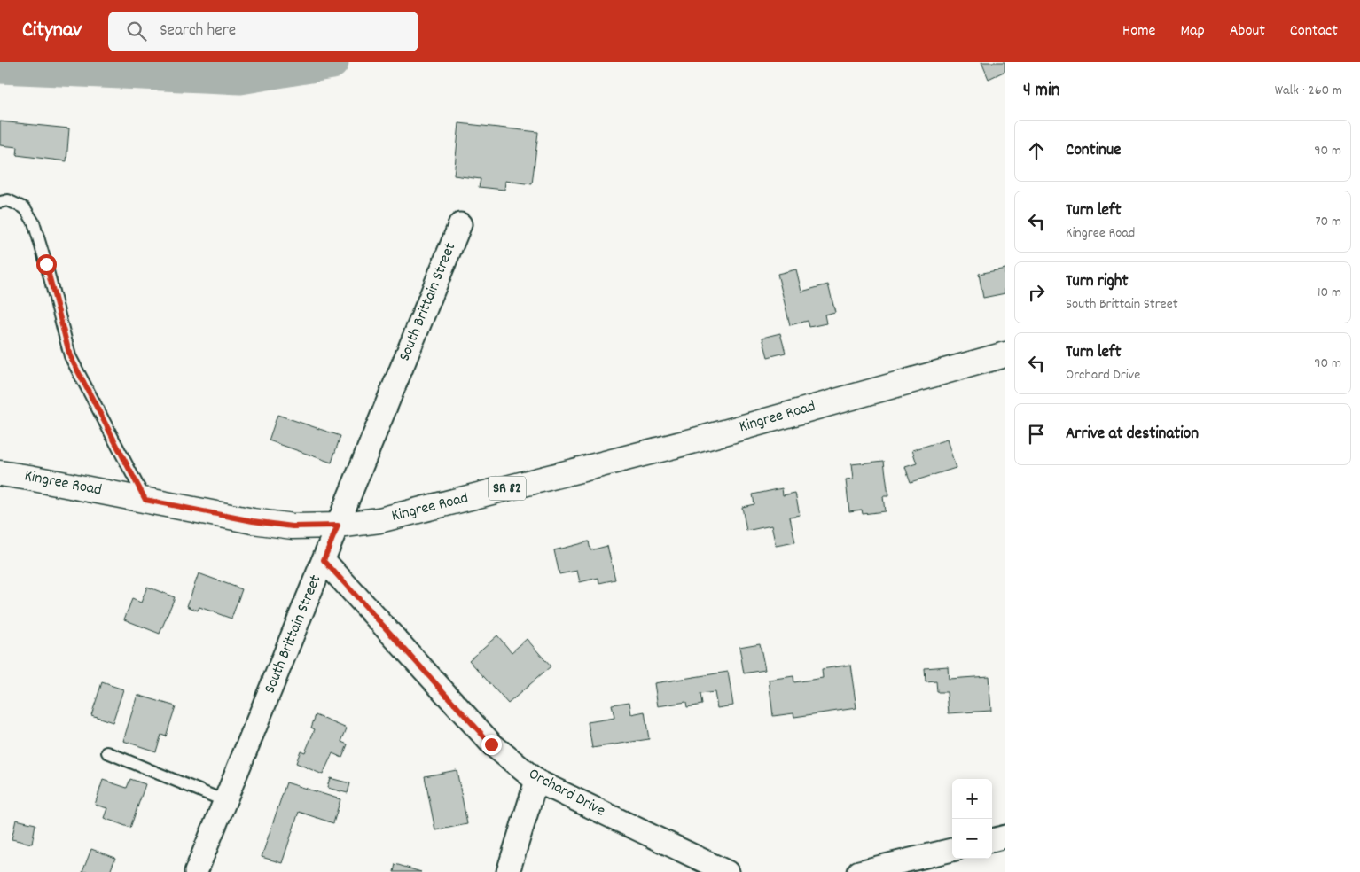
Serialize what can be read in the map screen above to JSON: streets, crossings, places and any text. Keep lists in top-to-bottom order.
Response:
{
  "streets": {
    "main road": ["Kingree Road", "SR 82"],
    "street": ["South Brittain Street", "Orchard Drive"]
  },
  "crossings": [
    ["South Brittain Street", "Kingree Road"],
    ["South Brittain Street", "Orchard Drive"]
  ],
  "page": {
    "header": "Citynav",
    "search": "Search here",
    "nav": [
      "Home",
      "Map",
      "About",
      "Contact"
    ],
    "heading": ["4 min", "Walk · 260 m"],
    "list": [
      ["Continue", "90 m"],
      ["Turn left", "Kingree Road", "70 m"],
      ["Turn right", "South Brittain Street", "10 m"],
      ["Turn left", "Orchard Drive", "90 m"],
      "Arrive at destination"
    ],
    "map_buttons": ["+", "−"]
  }
}
